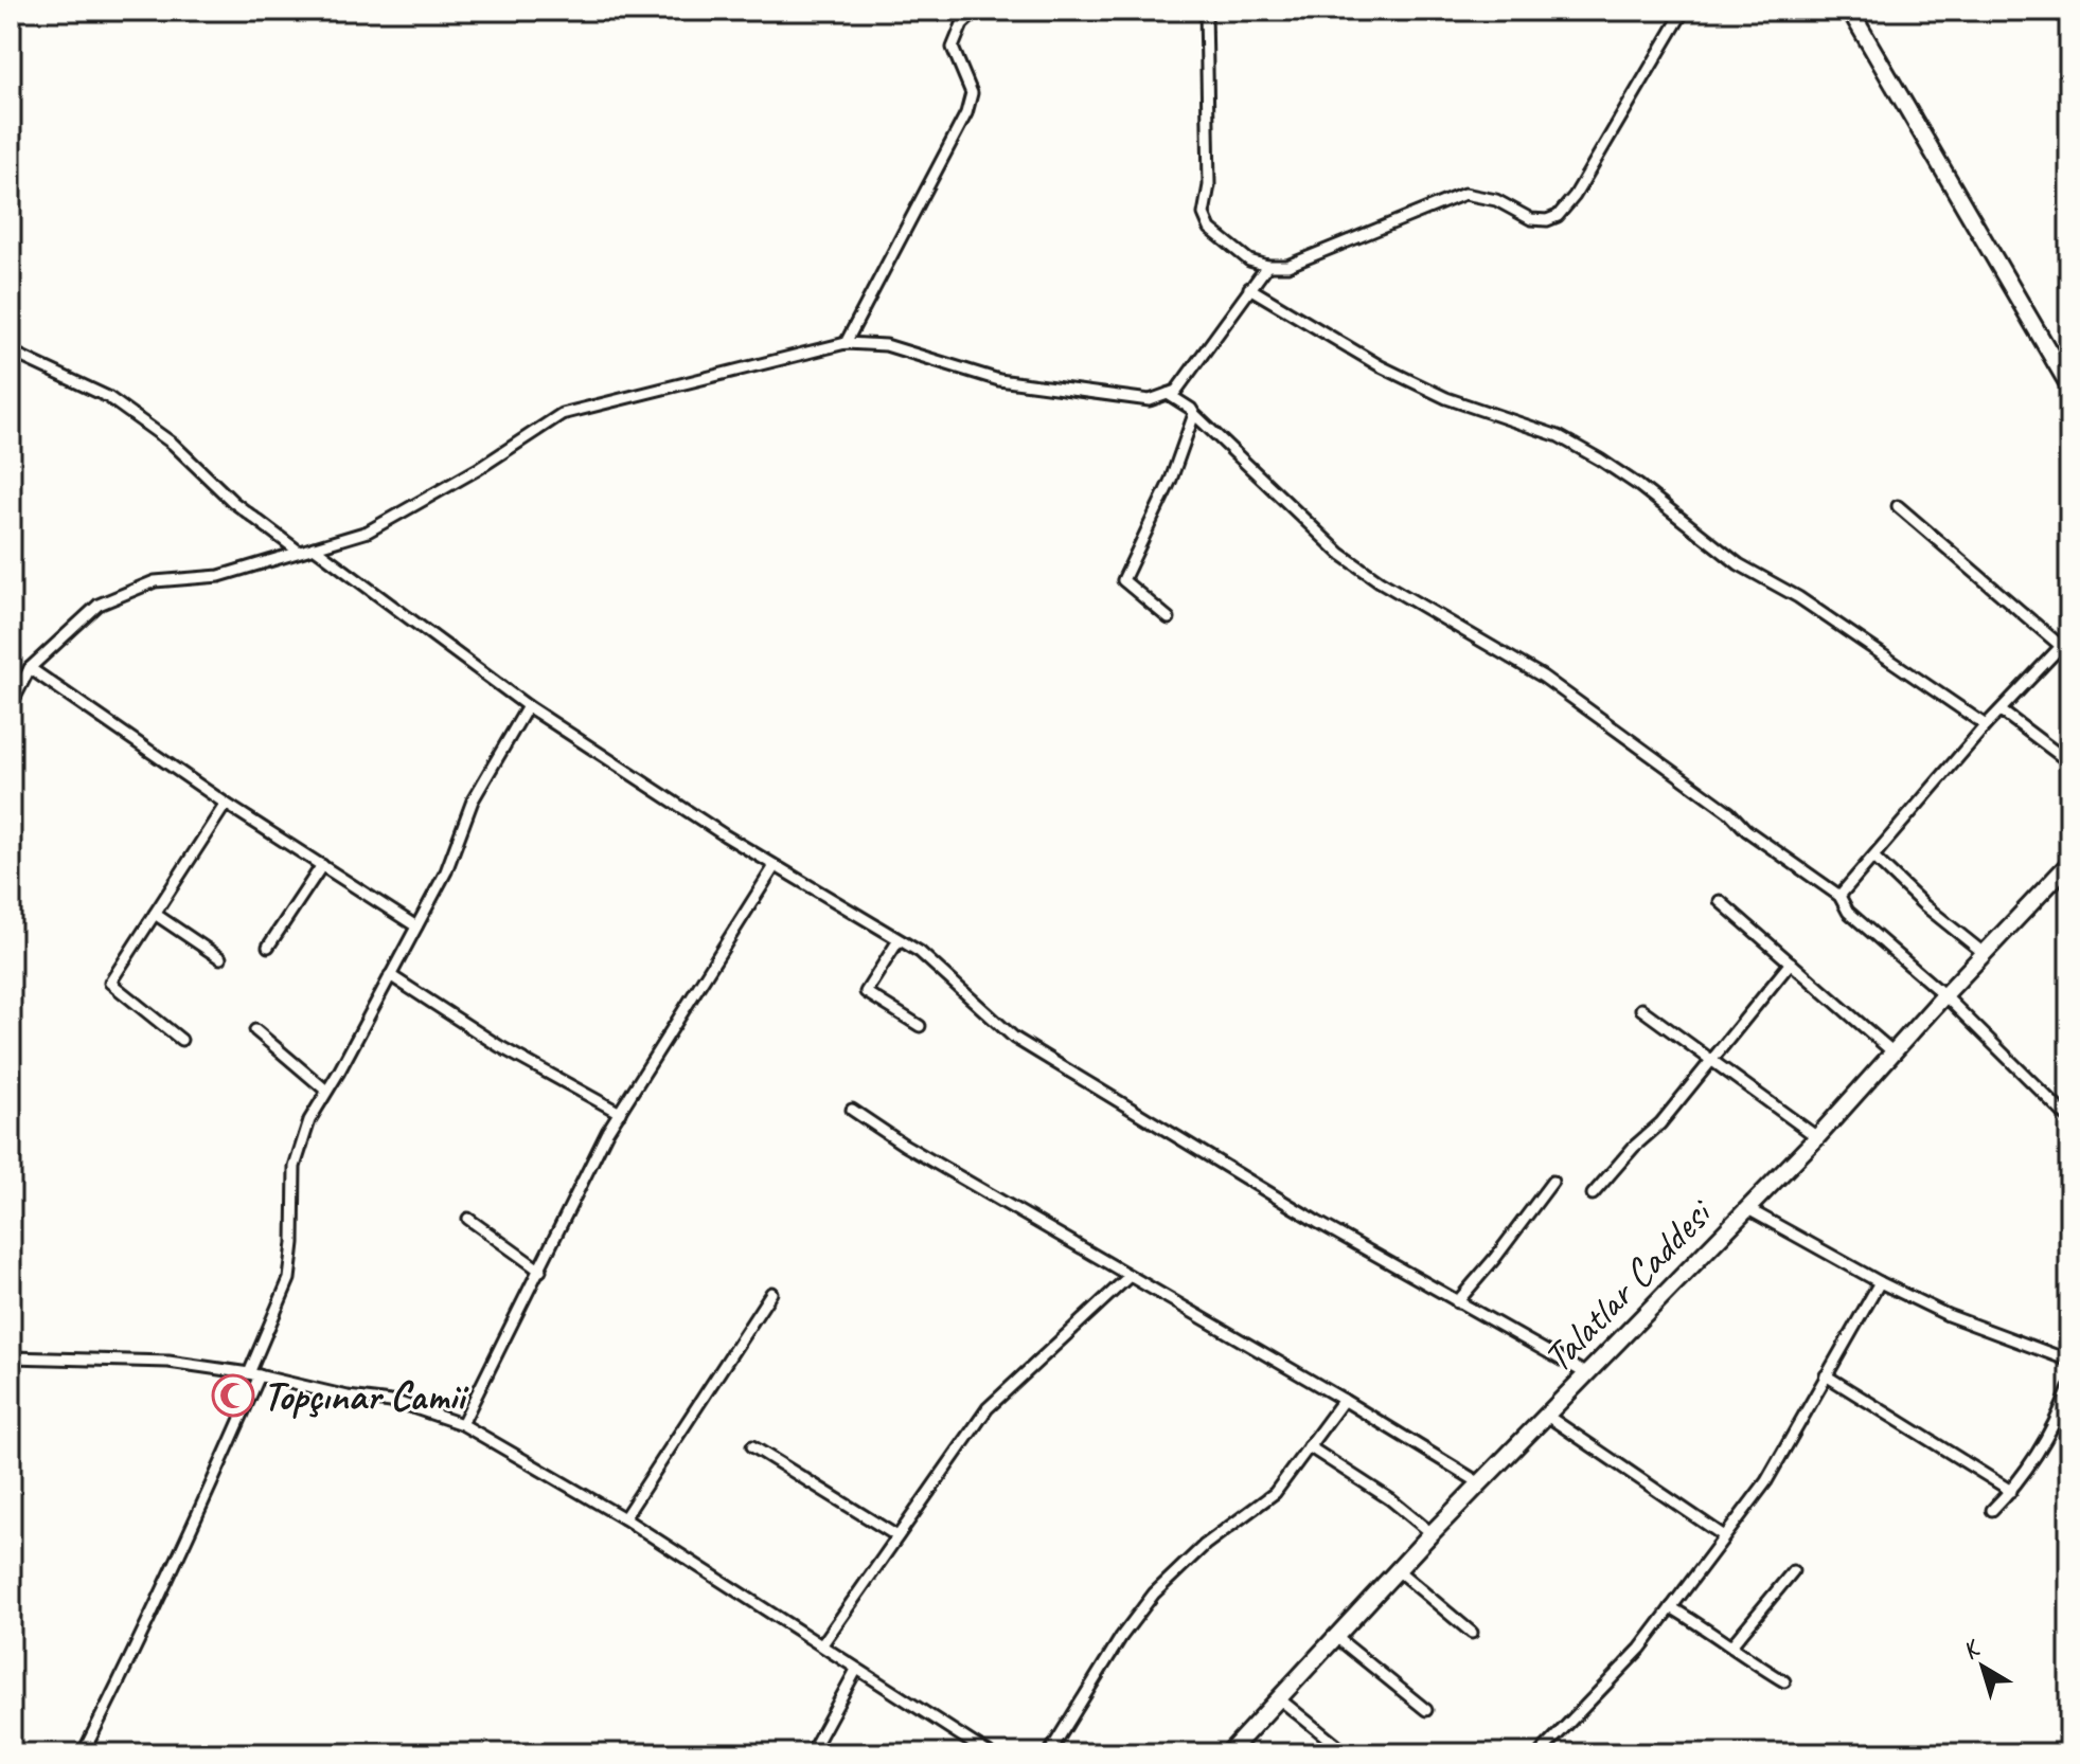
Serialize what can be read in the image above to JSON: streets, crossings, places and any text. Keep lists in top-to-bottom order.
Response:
{
  "streets": {
    "street": ["Talatlar Caddesi"]
  },
  "places": {
    "mosque": ["Topçınar Camii"]
  },
  "north": "top left"
}
